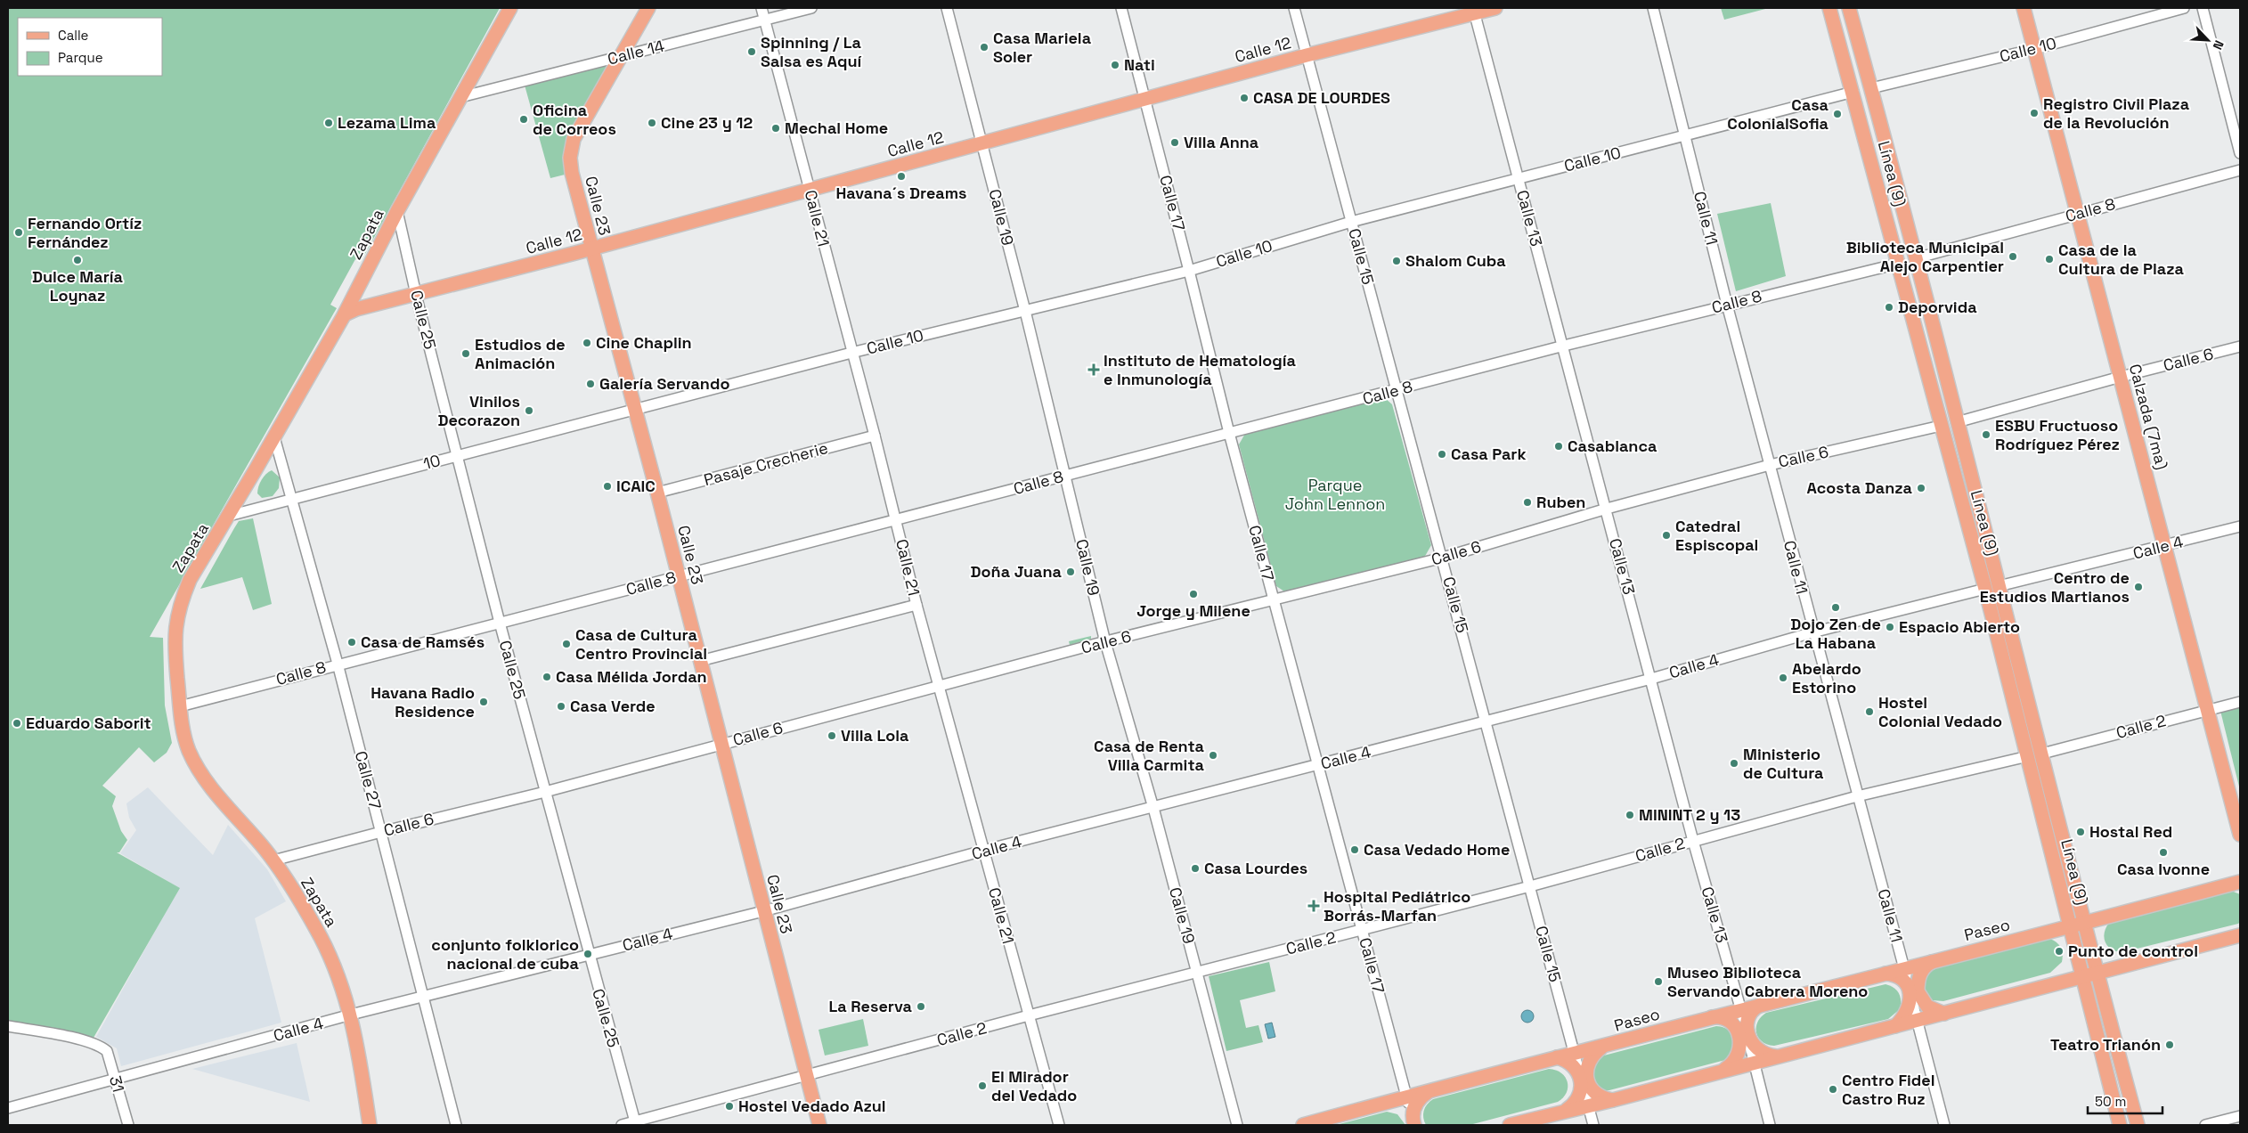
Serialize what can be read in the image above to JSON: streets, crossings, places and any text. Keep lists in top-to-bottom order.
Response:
{
  "streets": {
    "main road": [
      "Calle 12",
      "Línea (9)",
      "Calle 23",
      "Zapata",
      "Calzada (7ma)",
      "Paseo"
    ],
    "street": [
      "Calle 10",
      "Calle 14",
      "Calle 17",
      "Calle 8",
      "Calle 19",
      "Calle 21",
      "Calle 13",
      "Calle 11",
      "Calle 15",
      "Calle 25",
      "Calle 6",
      "10",
      "Pasaje Crecherie",
      "Calle 4",
      "Calle 2",
      "Calle 27",
      "31"
    ]
  },
  "crossings": [
    ["Calle 12", "Calle 17"],
    ["Calle 12", "Calle 23"],
    ["Calle 12", "Calle 19"],
    ["Calle 12", "Calle 21"],
    ["Calle 12", "Calle 13"],
    ["Calle 12", "Zapata"],
    ["Calle 12", "Calle 15"],
    ["Calle 12", "Calle 25"],
    ["Calle 10", "Línea (9)"],
    ["Calle 10", "Calle 17"],
    ["Calle 10", "Calle 23"],
    ["Calle 10", "Calle 19"],
    ["Calle 10", "Calle 21"],
    ["Calle 10", "Calle 13"],
    ["Calle 10", "Calle 11"],
    ["Calle 10", "Calle 15"],
    ["Calle 10", "Calzada (7ma)"],
    ["Calle 10", "10"],
    ["Calle 14", "Calle 23"],
    ["Calle 14", "Calle 21"],
    ["Calle 14", "Zapata"],
    ["Línea (9)", "Calle 8"],
    ["Línea (9)", "Calle 6"],
    ["Línea (9)", "Calle 4"],
    ["Línea (9)", "Calle 2"],
    ["Línea (9)", "Paseo"],
    ["Calle 17", "Calle 8"],
    ["Calle 17", "Calle 6"],
    ["Calle 17", "Calle 4"],
    ["Calle 17", "Calle 2"],
    ["Calle 17", "Paseo"],
    ["Calle 23", "Calle 8"],
    ["Calle 23", "Calle 6"],
    ["Calle 23", "10"],
    ["Calle 23", "Pasaje Crecherie"],
    ["Calle 23", "Calle 4"],
    ["Calle 23", "Calle 2"],
    ["Calle 8", "Calle 19"],
    ["Calle 8", "Calle 21"],
    ["Calle 8", "Calle 13"],
    ["Calle 8", "Calle 11"],
    ["Calle 8", "Zapata"],
    ["Calle 8", "Calle 15"],
    ["Calle 8", "Calle 25"],
    ["Calle 8", "Calzada (7ma)"],
    ["Calle 8", "Calle 27"],
    ["Calle 19", "Calle 6"],
    ["Calle 19", "Calle 4"],
    ["Calle 19", "Calle 2"],
    ["Calle 21", "Calle 6"],
    ["Calle 21", "Pasaje Crecherie"],
    ["Calle 21", "Calle 4"],
    ["Calle 21", "Calle 2"],
    ["Calle 13", "Calle 6"],
    ["Calle 13", "Calle 4"],
    ["Calle 13", "Calle 2"],
    ["Calle 13", "Paseo"],
    ["Calle 11", "Calle 6"],
    ["Calle 11", "Calle 4"],
    ["Calle 11", "Calle 2"],
    ["Calle 11", "Paseo"],
    ["Zapata", "Calle 25"],
    ["Zapata", "Calle 6"],
    ["Zapata", "10"],
    ["Zapata", "Calle 4"],
    ["Zapata", "Calle 27"],
    ["Calle 15", "Calle 6"],
    ["Calle 15", "Calle 4"],
    ["Calle 15", "Calle 2"],
    ["Calle 15", "Paseo"],
    ["Calle 25", "Calle 6"],
    ["Calle 25", "10"],
    ["Calle 25", "Calle 4"],
    ["Calle 25", "Calle 2"],
    ["Calle 6", "Calzada (7ma)"],
    ["Calle 6", "Calle 27"],
    ["Calzada (7ma)", "Calle 4"],
    ["Calzada (7ma)", "Calle 2"],
    ["10", "Calle 27"],
    ["Calle 4", "Calle 27"],
    ["Calle 4", "31"]
  ],
  "parks": ["Parque John Lennon"],
  "places": {
    "other": [
      "Casa Mariela Soler",
      "Spinning / La Salsa es Aquí",
      "Nati",
      "CASA DE LOURDES",
      "Registro Civil Plaza de la Revolución",
      "Casa ColonialSofia",
      "Oficina de Correos",
      "Lezama Lima",
      "Cine 23 y 12",
      "Mechal Home",
      "Villa Anna",
      "Havana´s Dreams",
      "Fernando Ortíz Fernández",
      "Biblioteca Municipal Alejo Carpentier",
      "Casa de la Cultura de Plaza",
      "Dulce María Loynaz",
      "Shalom Cuba",
      "Deporvida",
      "Cine Chaplin",
      "Estudios de Animación",
      "Galería Servando",
      "Vinilos Decorazon",
      "ESBU Fructuoso Rodríguez Pérez",
      "Casablanca",
      "Casa Park",
      "ICAIC",
      "Acosta Danza",
      "Ruben",
      "Catedral Espiscopal",
      "Doña Juana",
      "Centro de Estudios Martianos",
      "Jorge y Milene",
      "Dojo Zen de La Habana",
      "Espacio Abierto",
      "Casa de Ramsés",
      "Casa de Cultura Centro Provincial",
      "Casa Mélida Jordan",
      "Abelardo Estorino",
      "Havana Radio Residence",
      "Casa Verde",
      "Hostel Colonial Vedado",
      "Eduardo Saborit",
      "Villa Lola",
      "Casa de Renta Villa Carmita",
      "Ministerio de Cultura",
      "MININT 2 y 13",
      "Hostal Red",
      "Casa Vedado Home",
      "Casa Ivonne",
      "Casa Lourdes",
      "Punto de control",
      "conjunto folklorico nacional de cuba",
      "Museo Biblioteca Servando Cabrera Moreno",
      "La Reserva",
      "Teatro Trianón",
      "El Mirador del Vedado",
      "Centro Fidel Castro Ruz",
      "Hostel Vedado Azul"
    ],
    "health": ["Instituto de Hematología e Inmunología", "Hospital Pediátrico Borrás-Marfan"]
  },
  "legend": ["Calle", "Parque"],
  "scale_bar": "50 m",
  "north": "bottom right"
}
